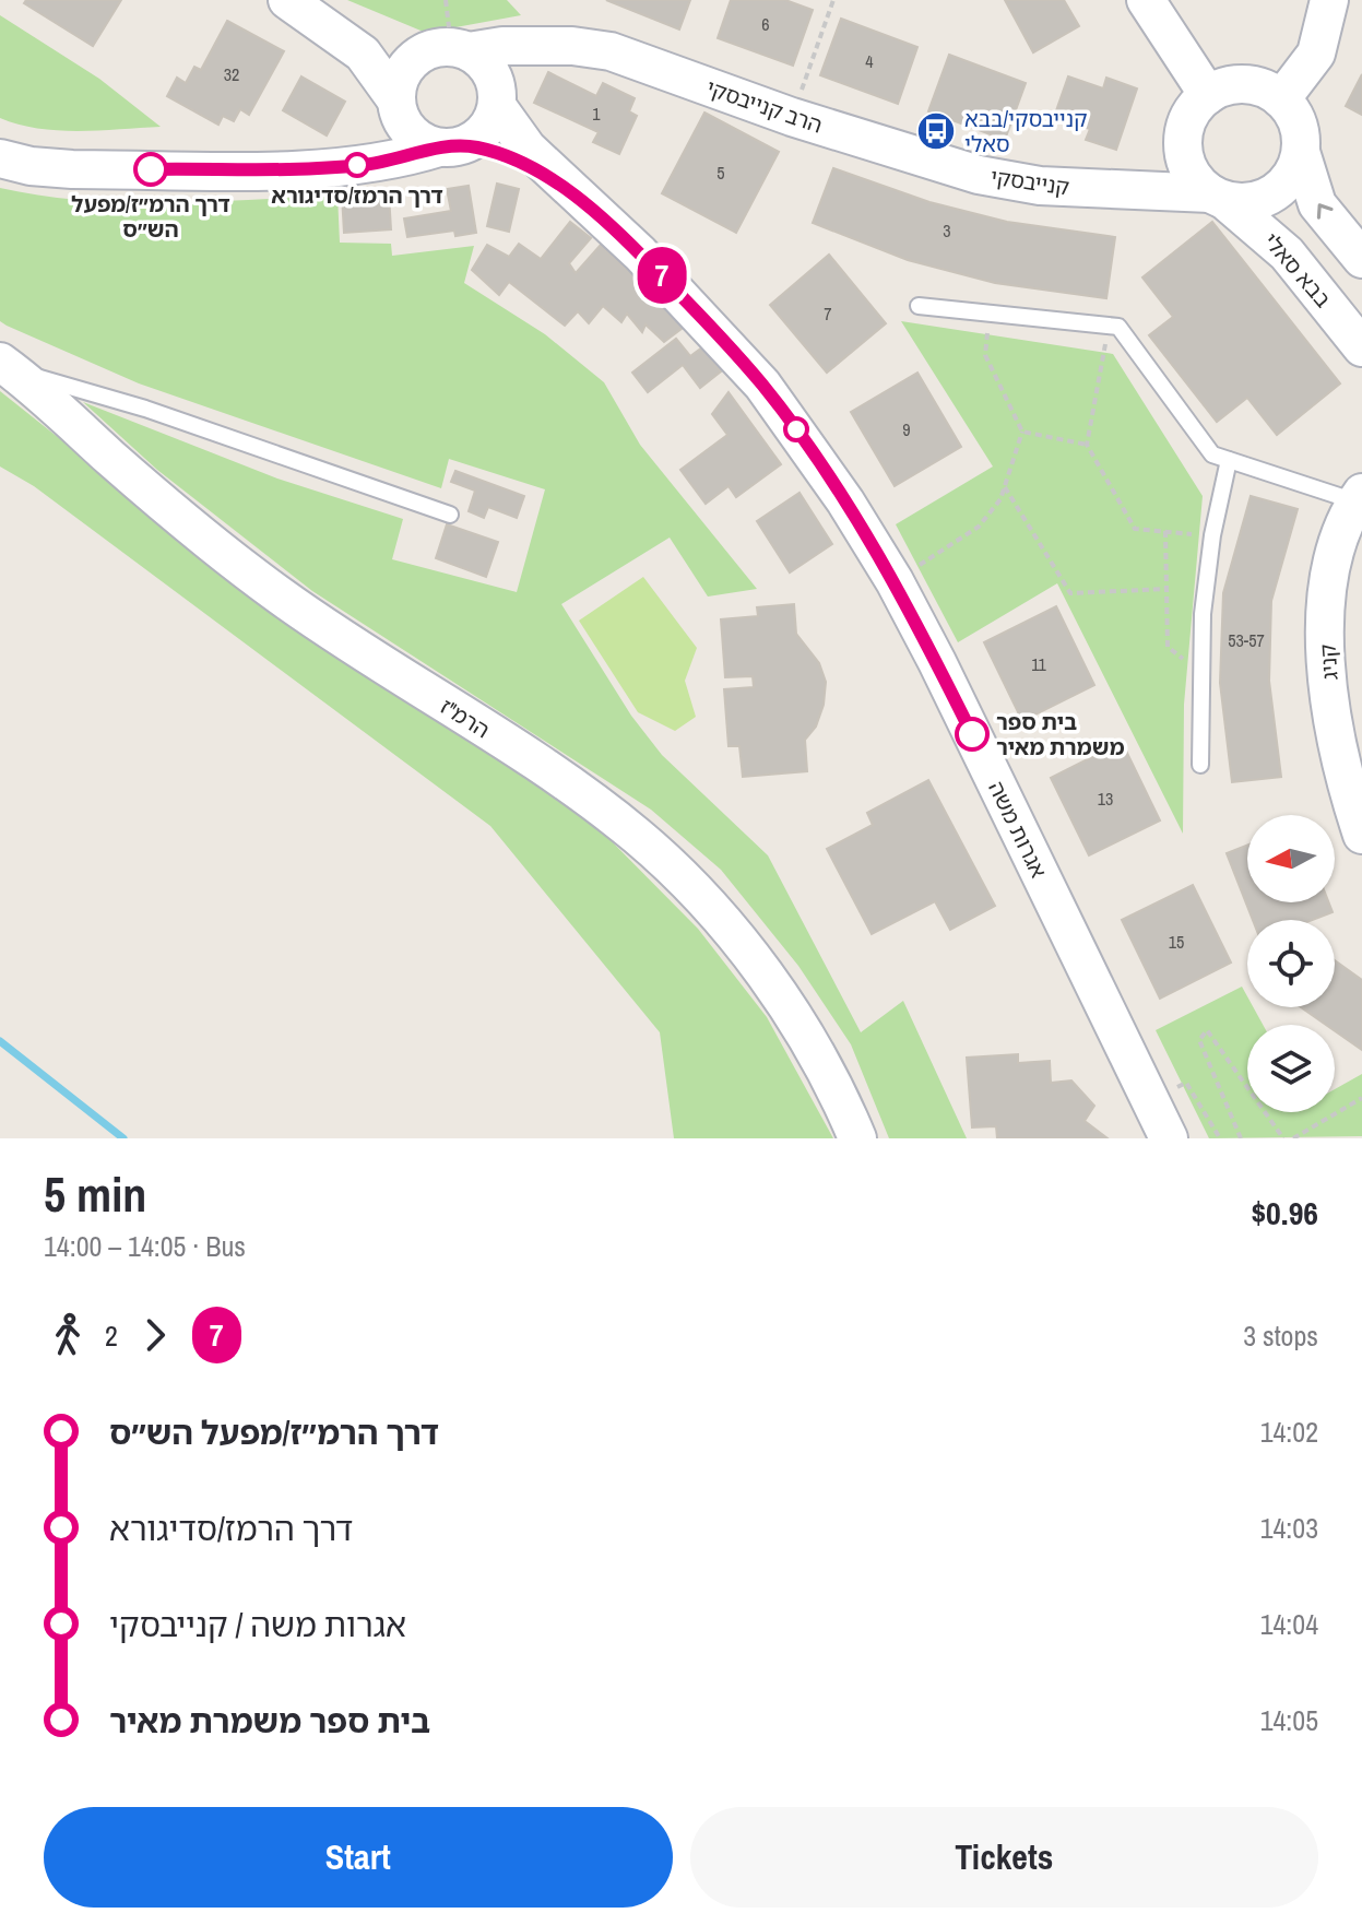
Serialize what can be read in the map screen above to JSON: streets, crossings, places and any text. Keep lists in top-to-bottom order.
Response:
{
  "streets": {
    "street": [
      "הרב קנייבסקי",
      "קנייבסקי",
      "בבא סאלי",
      "קניג",
      "הרמ\"ז",
      "אגרות משה"
    ]
  },
  "crossings": [
    ["הרב קנייבסקי", "קנייבסקי"],
    ["הרב קנייבסקי", "אגרות משה"]
  ],
  "places": {
    "bus stop": ["קנייבסקי/בבא סאלי"],
    "other": ["דרך הרמז/סדיגורא", "דרך הרמ״ז/מפעל הש״ס", "בית ספר משמרת מאיר"]
  },
  "lines": ["bus line 7"],
  "house_numbers": [
    "6",
    "4",
    "32",
    "1",
    "5",
    "3",
    "7",
    "9",
    "53-57",
    "11",
    "13",
    "15"
  ],
  "north": "left",
  "page": {
    "on_map": "7",
    "heading": ["5 min", "14:00 – 14:05 · Bus", "$0.96"],
    "legs": ["2", "7", "3 stops"],
    "list": [
      {
        "name": "דרך הרמ״ז/מפעל הש״ס",
        "value": "14:02"
      },
      {
        "name": "דרך הרמז/סדיגורא",
        "value": "14:03"
      },
      {
        "name": "אגרות משה / קנייבסקי",
        "value": "14:04"
      },
      {
        "name": "בית ספר משמרת מאיר",
        "value": "14:05"
      }
    ],
    "buttons": ["Start", "Tickets"]
  }
}
